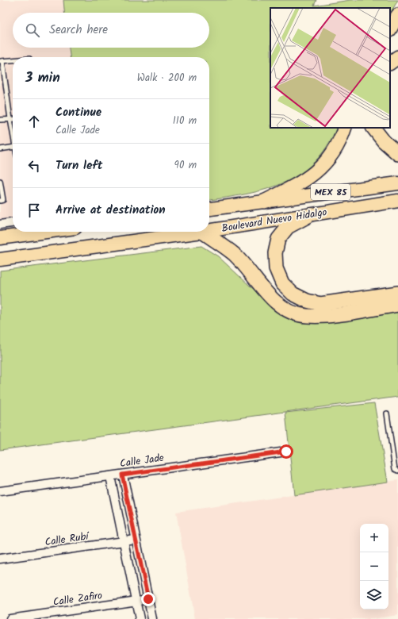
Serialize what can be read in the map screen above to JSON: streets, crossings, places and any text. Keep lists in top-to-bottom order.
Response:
{
  "streets": {
    "main road": ["MEX 85", "Boulevard Nuevo Hidalgo"],
    "street": ["Calle Jade", "Calle Rubí", "Calle Zafiro"]
  },
  "page": {
    "search": "Search here",
    "heading": ["3 min", "Walk · 200 m"],
    "list": [
      ["Continue", "Calle Jade", "110 m"],
      ["Turn left", "90 m"],
      "Arrive at destination"
    ],
    "map_buttons": ["+", "−"]
  }
}
